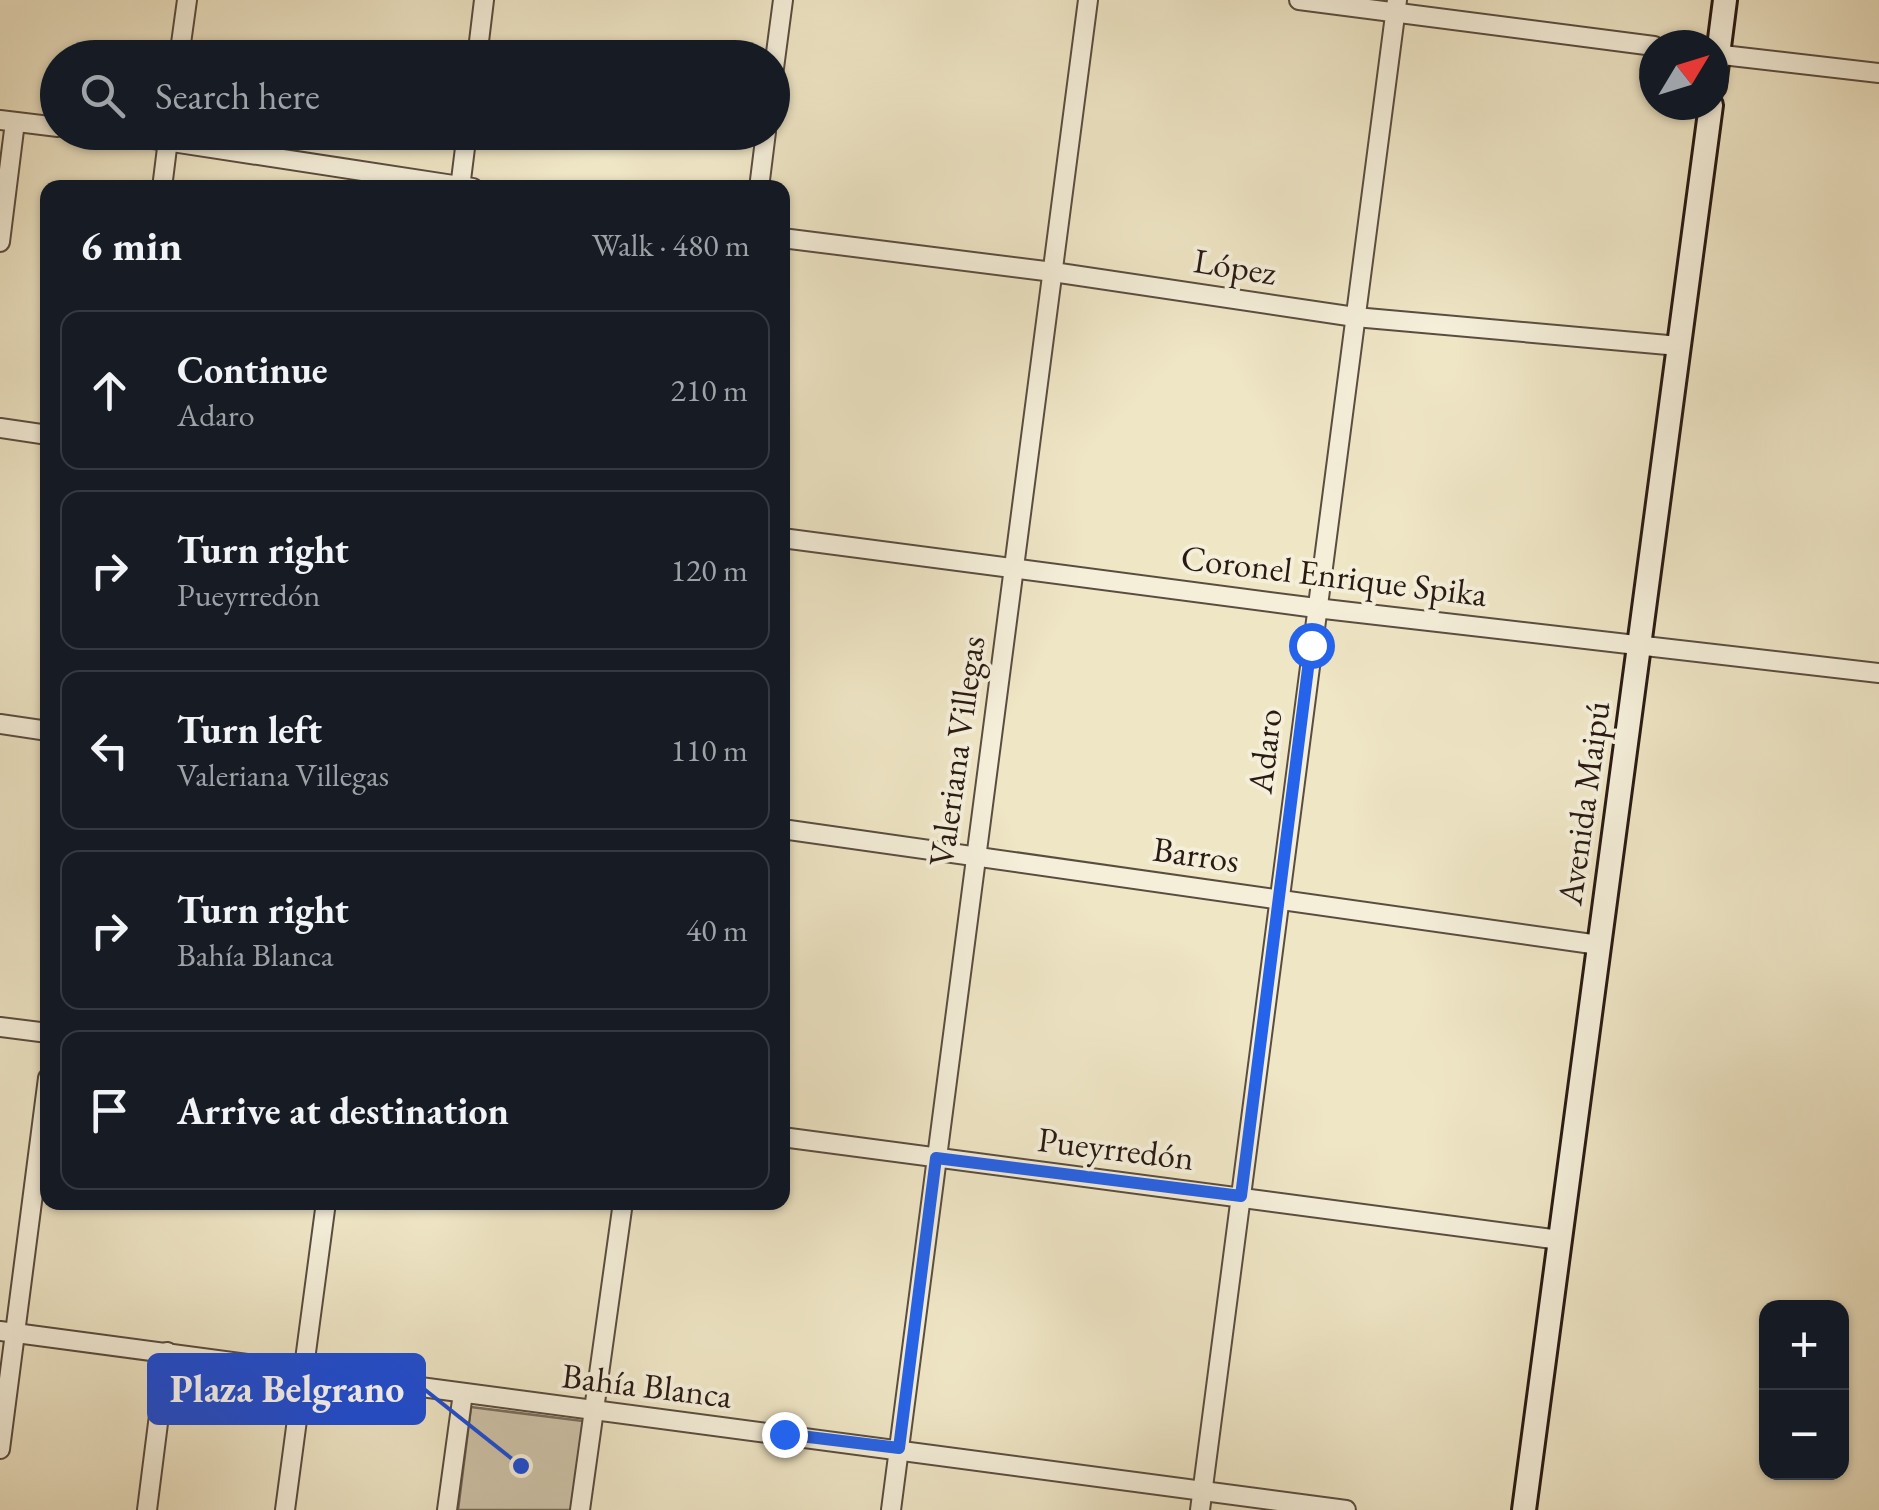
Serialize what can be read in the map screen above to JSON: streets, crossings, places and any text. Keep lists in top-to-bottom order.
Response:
{
  "streets": {
    "main road": ["Avenida Maipú"],
    "street": [
      "López",
      "Coronel Enrique Spika",
      "Valeriana Villegas",
      "Adaro",
      "Barros",
      "Pueyrredón",
      "Bahía Blanca"
    ]
  },
  "crossings": [
    ["López", "Valeriana Villegas"],
    ["López", "Adaro"],
    ["López", "Avenida Maipú"],
    ["Coronel Enrique Spika", "Valeriana Villegas"],
    ["Coronel Enrique Spika", "Adaro"],
    ["Coronel Enrique Spika", "Avenida Maipú"],
    ["Valeriana Villegas", "Barros"],
    ["Valeriana Villegas", "Pueyrredón"],
    ["Valeriana Villegas", "Bahía Blanca"],
    ["Adaro", "Barros"],
    ["Adaro", "Pueyrredón"],
    ["Adaro", "Bahía Blanca"],
    ["Avenida Maipú", "Barros"],
    ["Avenida Maipú", "Pueyrredón"]
  ],
  "places": ["Plaza Belgrano"],
  "north": "top right",
  "page": {
    "search": "Search here",
    "heading": ["6 min", "Walk · 480 m"],
    "list": [
      ["Continue", "Adaro", "210 m"],
      ["Turn right", "Pueyrredón", "120 m"],
      ["Turn left", "Valeriana Villegas", "110 m"],
      ["Turn right", "Bahía Blanca", "40 m"],
      "Arrive at destination"
    ],
    "map_buttons": ["+", "−"]
  }
}
